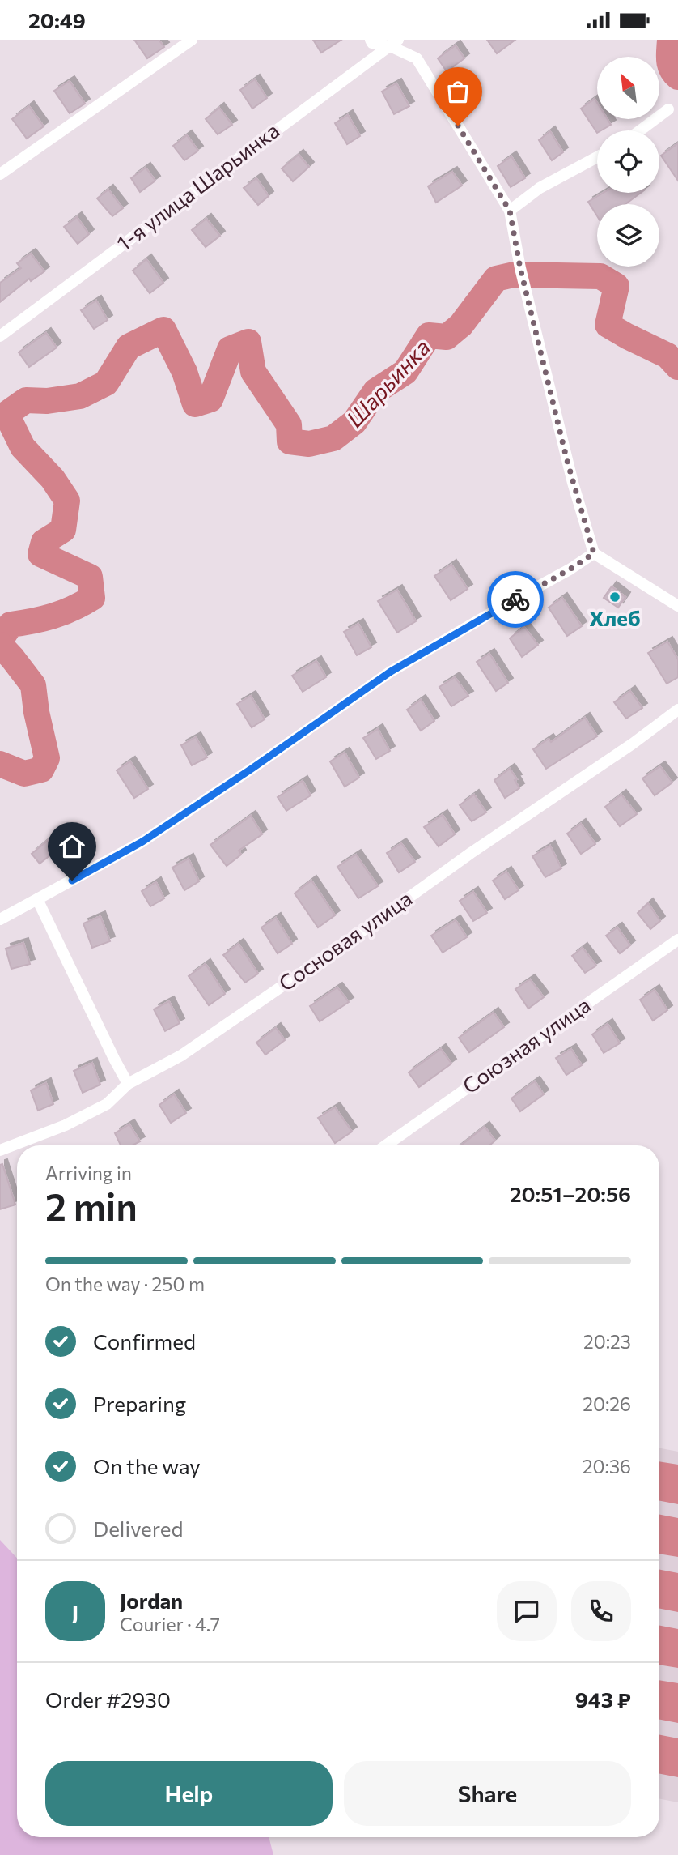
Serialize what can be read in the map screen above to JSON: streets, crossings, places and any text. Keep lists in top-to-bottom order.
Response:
{
  "streets": {
    "street": ["1-я улица Шарьинка", "Сосновая улица", "Союзная улица"]
  },
  "water": ["Шарьинка"],
  "places": ["Хлеб"],
  "north": "top left",
  "page": {
    "status": "20:49",
    "heading": ["2 min", "Arriving in", "20:51–20:56"],
    "panel": [
      "Jordan",
      "Courier · 4.7",
      "Order #2930",
      "943 ₽"
    ],
    "bar": "On the way · 250 m",
    "list": [
      ["Confirmed", "20:23"],
      ["Preparing", "20:26"],
      ["On the way", "20:36"],
      "Delivered"
    ],
    "round": "J",
    "buttons": ["Help", "Share"]
  }
}
